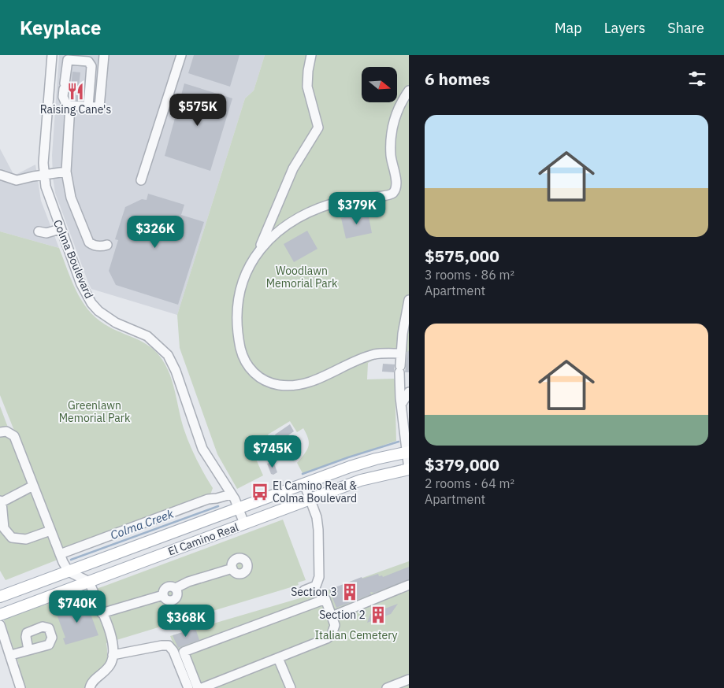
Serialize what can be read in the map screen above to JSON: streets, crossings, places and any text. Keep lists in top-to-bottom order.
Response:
{
  "streets": {
    "main road": ["El Camino Real"],
    "street": ["Colma Boulevard"]
  },
  "crossings": [
    ["Colma Boulevard", "El Camino Real"]
  ],
  "water": ["Colma Creek"],
  "parks": ["Woodlawn Memorial Park", "Greenlawn Memorial Park", "Italian Cemetery"],
  "places": {
    "restaurant": ["Raising Cane's"],
    "bus stop": ["El Camino Real & Colma Boulevard"],
    "building": ["Section 3", "Section 2"]
  },
  "north": "right",
  "page": {
    "header": "Keyplace",
    "nav": ["Map", "Layers", "Share"],
    "heading": "6 homes",
    "price": [
      "$575K",
      "$379K",
      "$326K",
      "$745K",
      "$740K",
      "$368K"
    ],
    "list": [
      {
        "name": "$575,000",
        "note": "3 rooms · 86 m² · Apartment"
      },
      {
        "name": "$379,000",
        "note": "2 rooms · 64 m² · Apartment"
      }
    ]
  }
}
